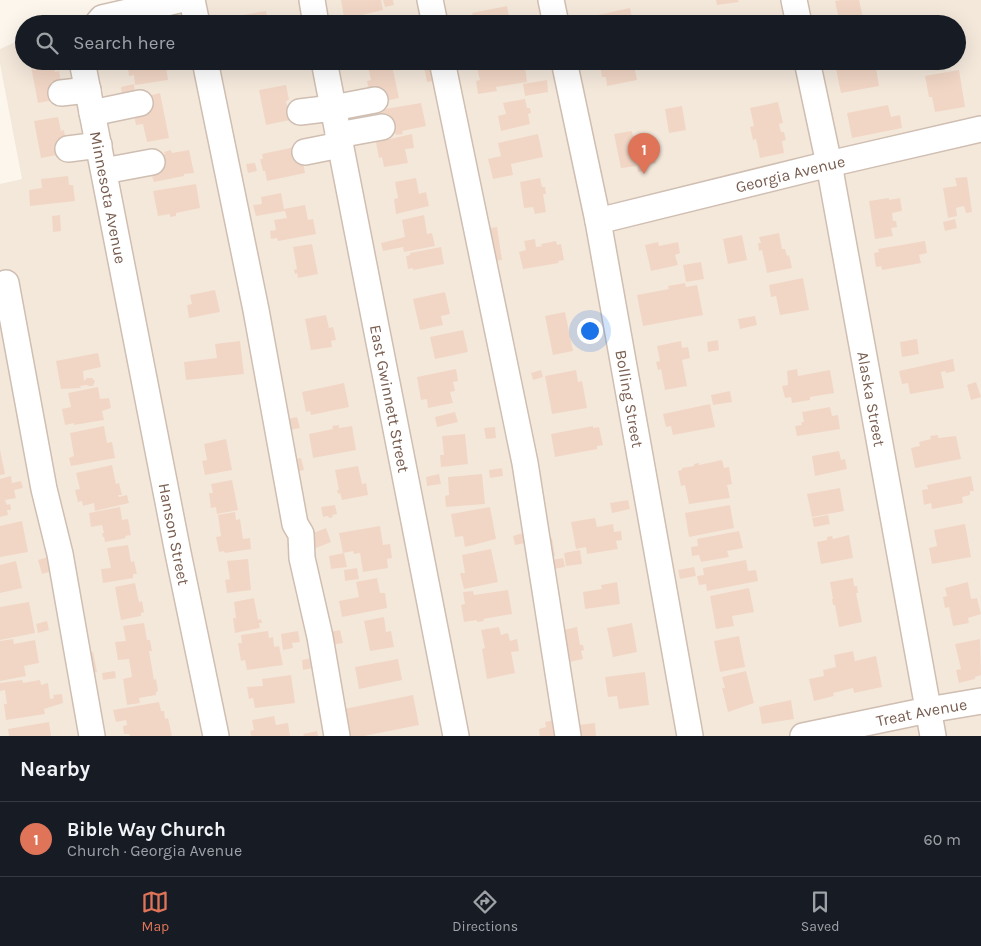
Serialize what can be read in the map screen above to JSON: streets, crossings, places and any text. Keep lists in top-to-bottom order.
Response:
{
  "streets": {
    "street": [
      "Georgia Avenue",
      "Minnesota Avenue",
      "Bolling Street",
      "Alaska Street",
      "East Gwinnett Street",
      "Hanson Street",
      "Treat Avenue"
    ]
  },
  "crossings": [
    ["Georgia Avenue", "Bolling Street"],
    ["Georgia Avenue", "Alaska Street"],
    ["Minnesota Avenue", "Hanson Street"],
    ["Alaska Street", "Treat Avenue"]
  ],
  "page": {
    "search": "Search here",
    "pins": "1",
    "heading": "Nearby",
    "list": [
      {
        "mark": "1",
        "name": "Bible Way Church",
        "note": "Church · Georgia Avenue",
        "value": "60 m"
      }
    ],
    "nav": ["Map", "Directions", "Saved"]
  }
}
